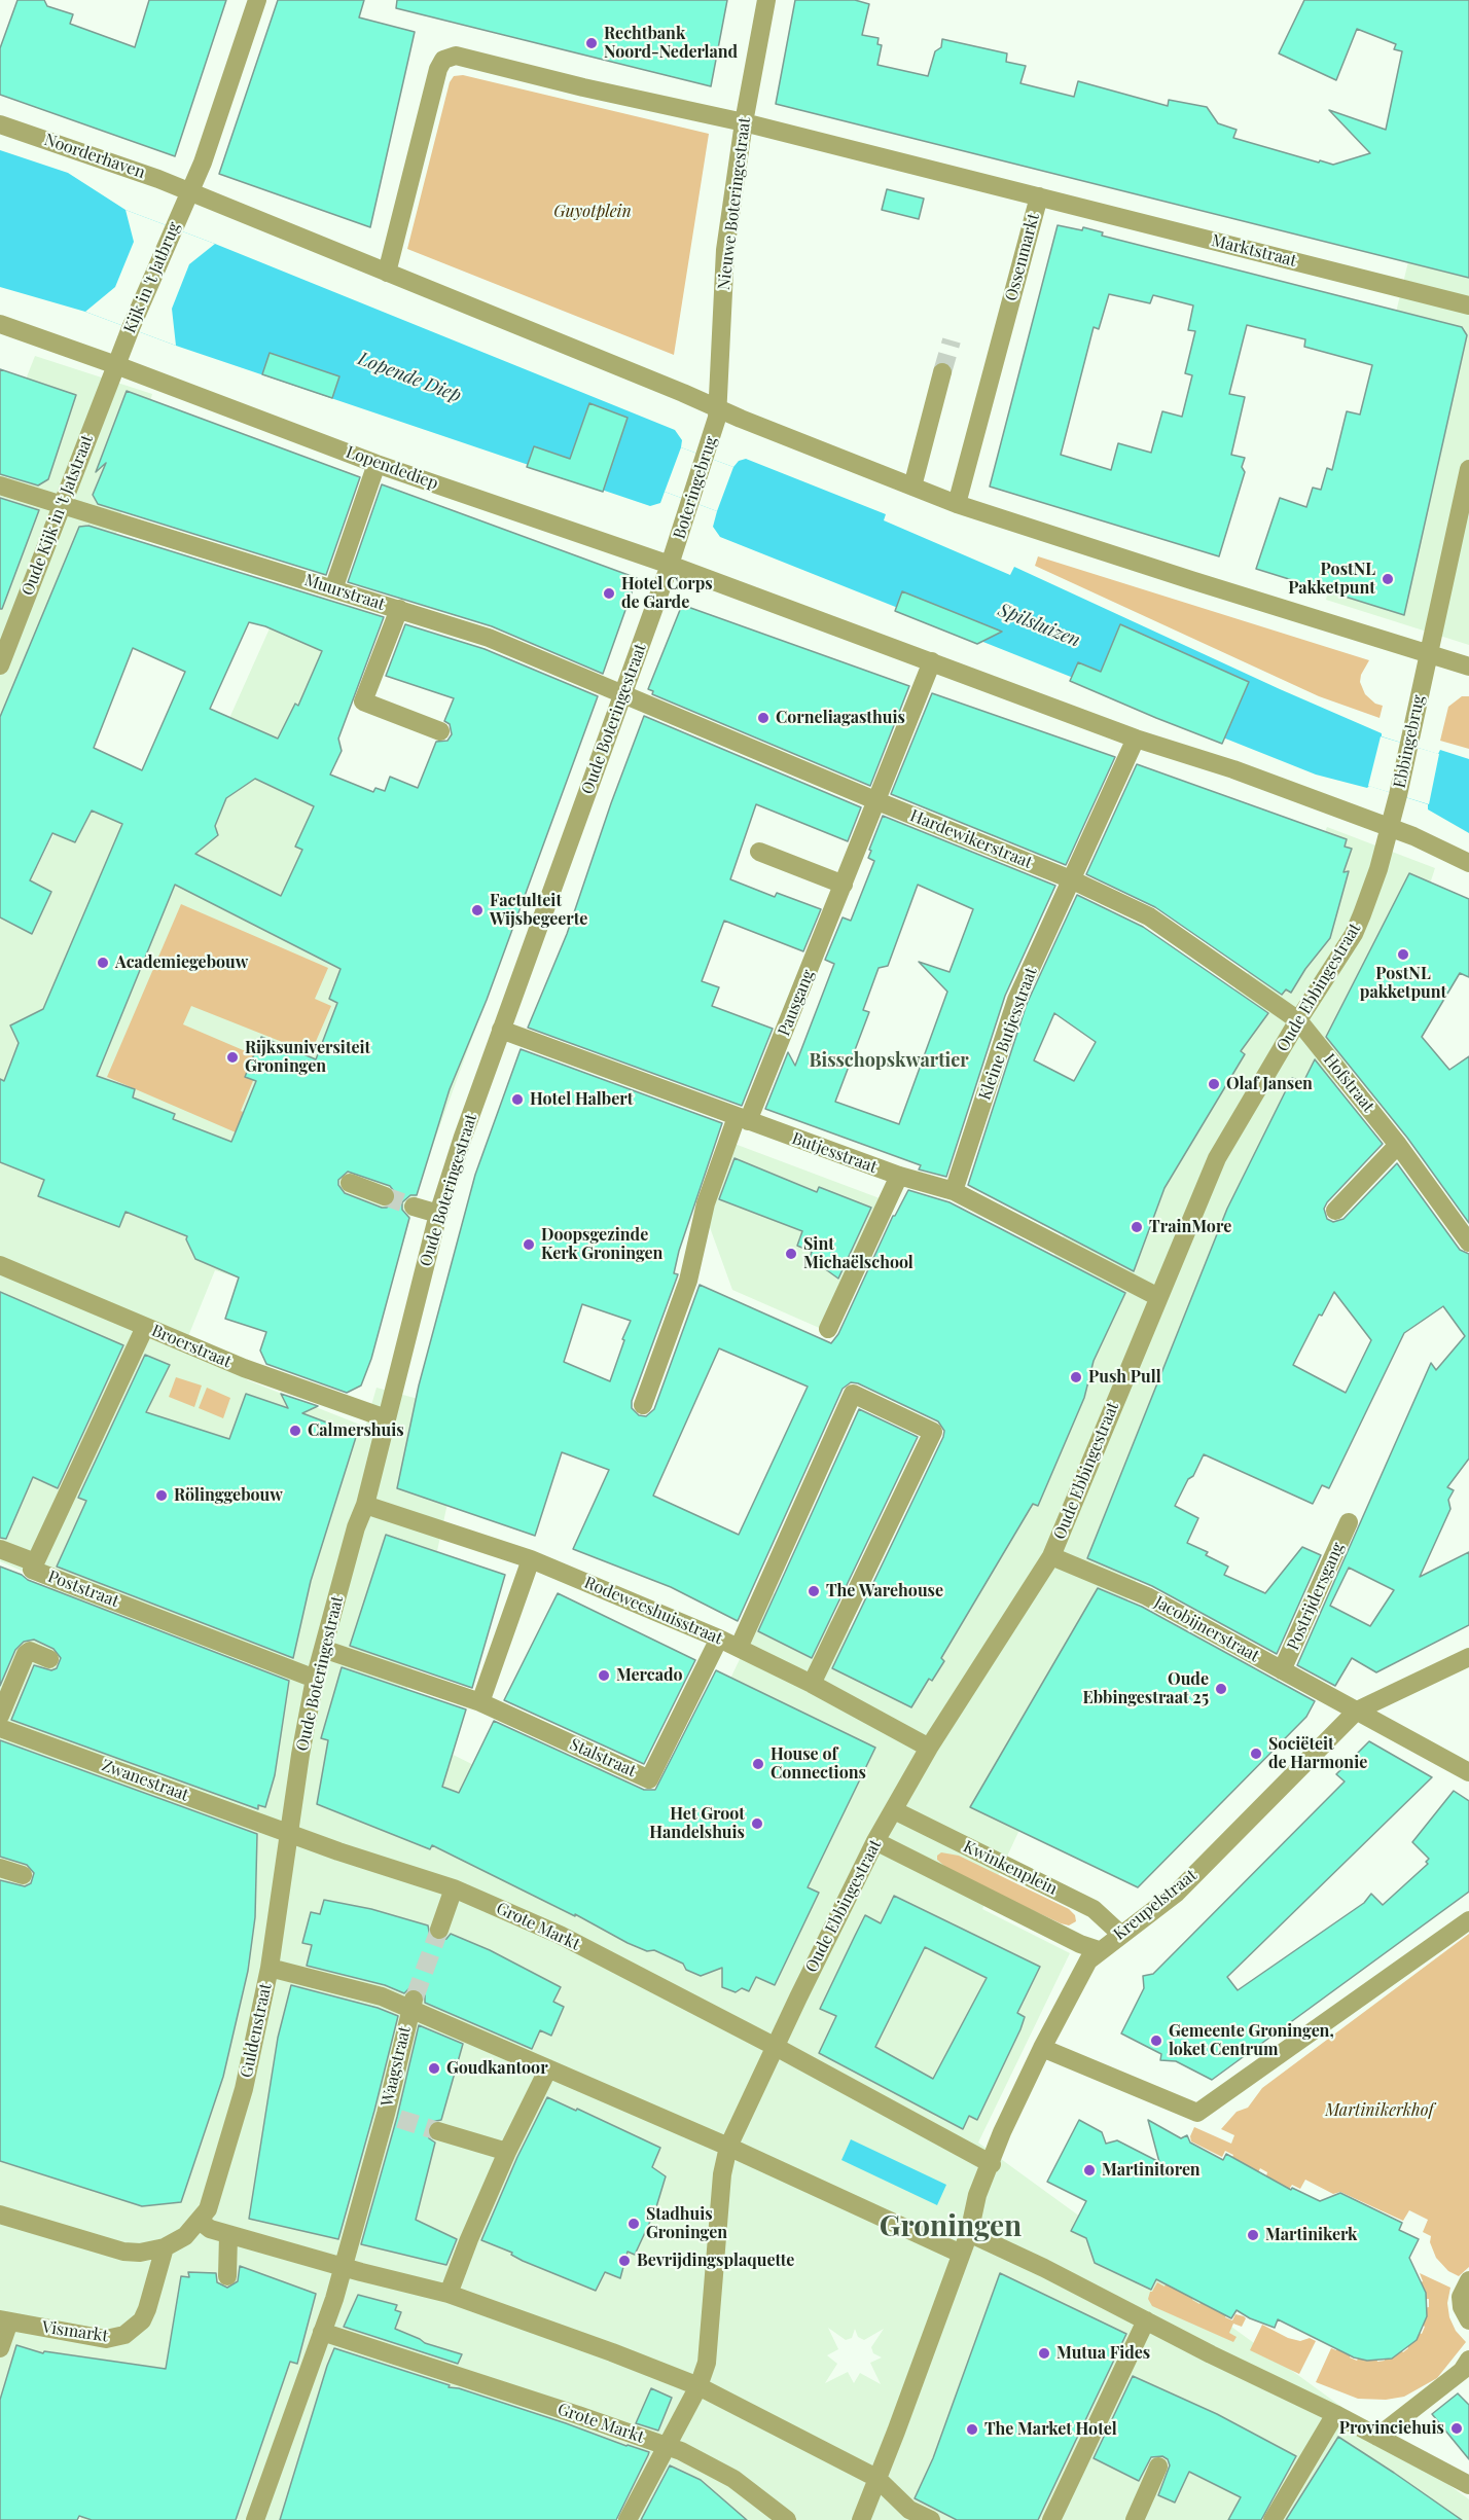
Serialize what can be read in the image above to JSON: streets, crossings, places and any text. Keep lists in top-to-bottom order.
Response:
{
  "streets": {
    "street": [
      "Noorderhaven",
      "Nieuwe Boteringestraat",
      "Marktstraat",
      "Ossenmarkt",
      "Kijk in 't Jatbrug",
      "Lopendediep",
      "Boteringebrug",
      "Oude Kijk in 't Jatstraat",
      "Muurstraat",
      "Oude Boteringestraat",
      "Ebbingebrug",
      "Hardewikerstraat",
      "Oude Ebbingestraat",
      "Pausgang",
      "Kleine Butjesstraat",
      "Hofstraat",
      "Butjesstraat",
      "Broerstraat",
      "Poststraat",
      "Postrijdersgang",
      "Rodeweeshuisstraat",
      "Jacobijnerstraat",
      "Stalstraat",
      "Zwanestraat",
      "Kwinkenplein",
      "Kreupelstraat",
      "Grote Markt",
      "Guldenstraat",
      "Waagstraat",
      "Vismarkt"
    ]
  },
  "crossings": [
    ["Noorderhaven", "Kijk in 't Jatbrug"],
    ["Nieuwe Boteringestraat", "Ossenmarkt"],
    ["Nieuwe Boteringestraat", "Boteringebrug"],
    ["Marktstraat", "Ossenmarkt"],
    ["Kijk in 't Jatbrug", "Lopendediep"],
    ["Kijk in 't Jatbrug", "Oude Kijk in 't Jatstraat"],
    ["Lopendediep", "Boteringebrug"],
    ["Lopendediep", "Oude Kijk in 't Jatstraat"],
    ["Lopendediep", "Oude Boteringestraat"],
    ["Boteringebrug", "Oude Boteringestraat"],
    ["Oude Kijk in 't Jatstraat", "Muurstraat"],
    ["Muurstraat", "Oude Boteringestraat"],
    ["Muurstraat", "Hardewikerstraat"],
    ["Oude Boteringestraat", "Hardewikerstraat"],
    ["Oude Boteringestraat", "Butjesstraat"],
    ["Oude Boteringestraat", "Broerstraat"],
    ["Oude Boteringestraat", "Poststraat"],
    ["Oude Boteringestraat", "Rodeweeshuisstraat"],
    ["Oude Boteringestraat", "Stalstraat"],
    ["Oude Boteringestraat", "Zwanestraat"],
    ["Oude Boteringestraat", "Grote Markt"],
    ["Oude Boteringestraat", "Guldenstraat"],
    ["Ebbingebrug", "Oude Ebbingestraat"],
    ["Hardewikerstraat", "Oude Ebbingestraat"],
    ["Hardewikerstraat", "Pausgang"],
    ["Hardewikerstraat", "Kleine Butjesstraat"],
    ["Hardewikerstraat", "Hofstraat"],
    ["Oude Ebbingestraat", "Hofstraat"],
    ["Oude Ebbingestraat", "Butjesstraat"],
    ["Oude Ebbingestraat", "Rodeweeshuisstraat"],
    ["Oude Ebbingestraat", "Jacobijnerstraat"],
    ["Oude Ebbingestraat", "Kwinkenplein"],
    ["Oude Ebbingestraat", "Grote Markt"],
    ["Pausgang", "Butjesstraat"],
    ["Kleine Butjesstraat", "Butjesstraat"],
    ["Broerstraat", "Poststraat"],
    ["Postrijdersgang", "Jacobijnerstraat"],
    ["Rodeweeshuisstraat", "Stalstraat"],
    ["Jacobijnerstraat", "Kreupelstraat"],
    ["Zwanestraat", "Grote Markt"],
    ["Zwanestraat", "Guldenstraat"],
    ["Kwinkenplein", "Kreupelstraat"],
    ["Kreupelstraat", "Grote Markt"],
    ["Grote Markt", "Guldenstraat"],
    ["Grote Markt", "Waagstraat"],
    ["Guldenstraat", "Waagstraat"]
  ],
  "districts": ["Bisschopskwartier", "Groningen"],
  "water": ["Lopende Diep", "Spilsluizen"],
  "parks": ["Guyotplein", "Martinikerkhof"],
  "places": [
    "Rechtbank Noord-Nederland",
    "PostNL Pakketpunt",
    "Hotel Corps de Garde",
    "Corneliagasthuis",
    "Factulteit Wijsbegeerte",
    "PostNL pakketpunt",
    "Academiegebouw",
    "Rijksuniversiteit Groningen",
    "Olaf Jansen",
    "Hotel Halbert",
    "TrainMore",
    "Doopsgezinde Kerk Groningen",
    "Sint Michaëlschool",
    "Push Pull",
    "Calmershuis",
    "Rölinggebouw",
    "The Warehouse",
    "Mercado",
    "Oude Ebbingestraat 25",
    "Sociëteit de Harmonie",
    "House of Connections",
    "Het Groot Handelshuis",
    "Gemeente Groningen, loket Centrum",
    "Goudkantoor",
    "Martinitoren",
    "Stadhuis Groningen",
    "Martinikerk",
    "Bevrijdingsplaquette",
    "Mutua Fides",
    "Provinciehuis",
    "The Market Hotel"
  ]
}
